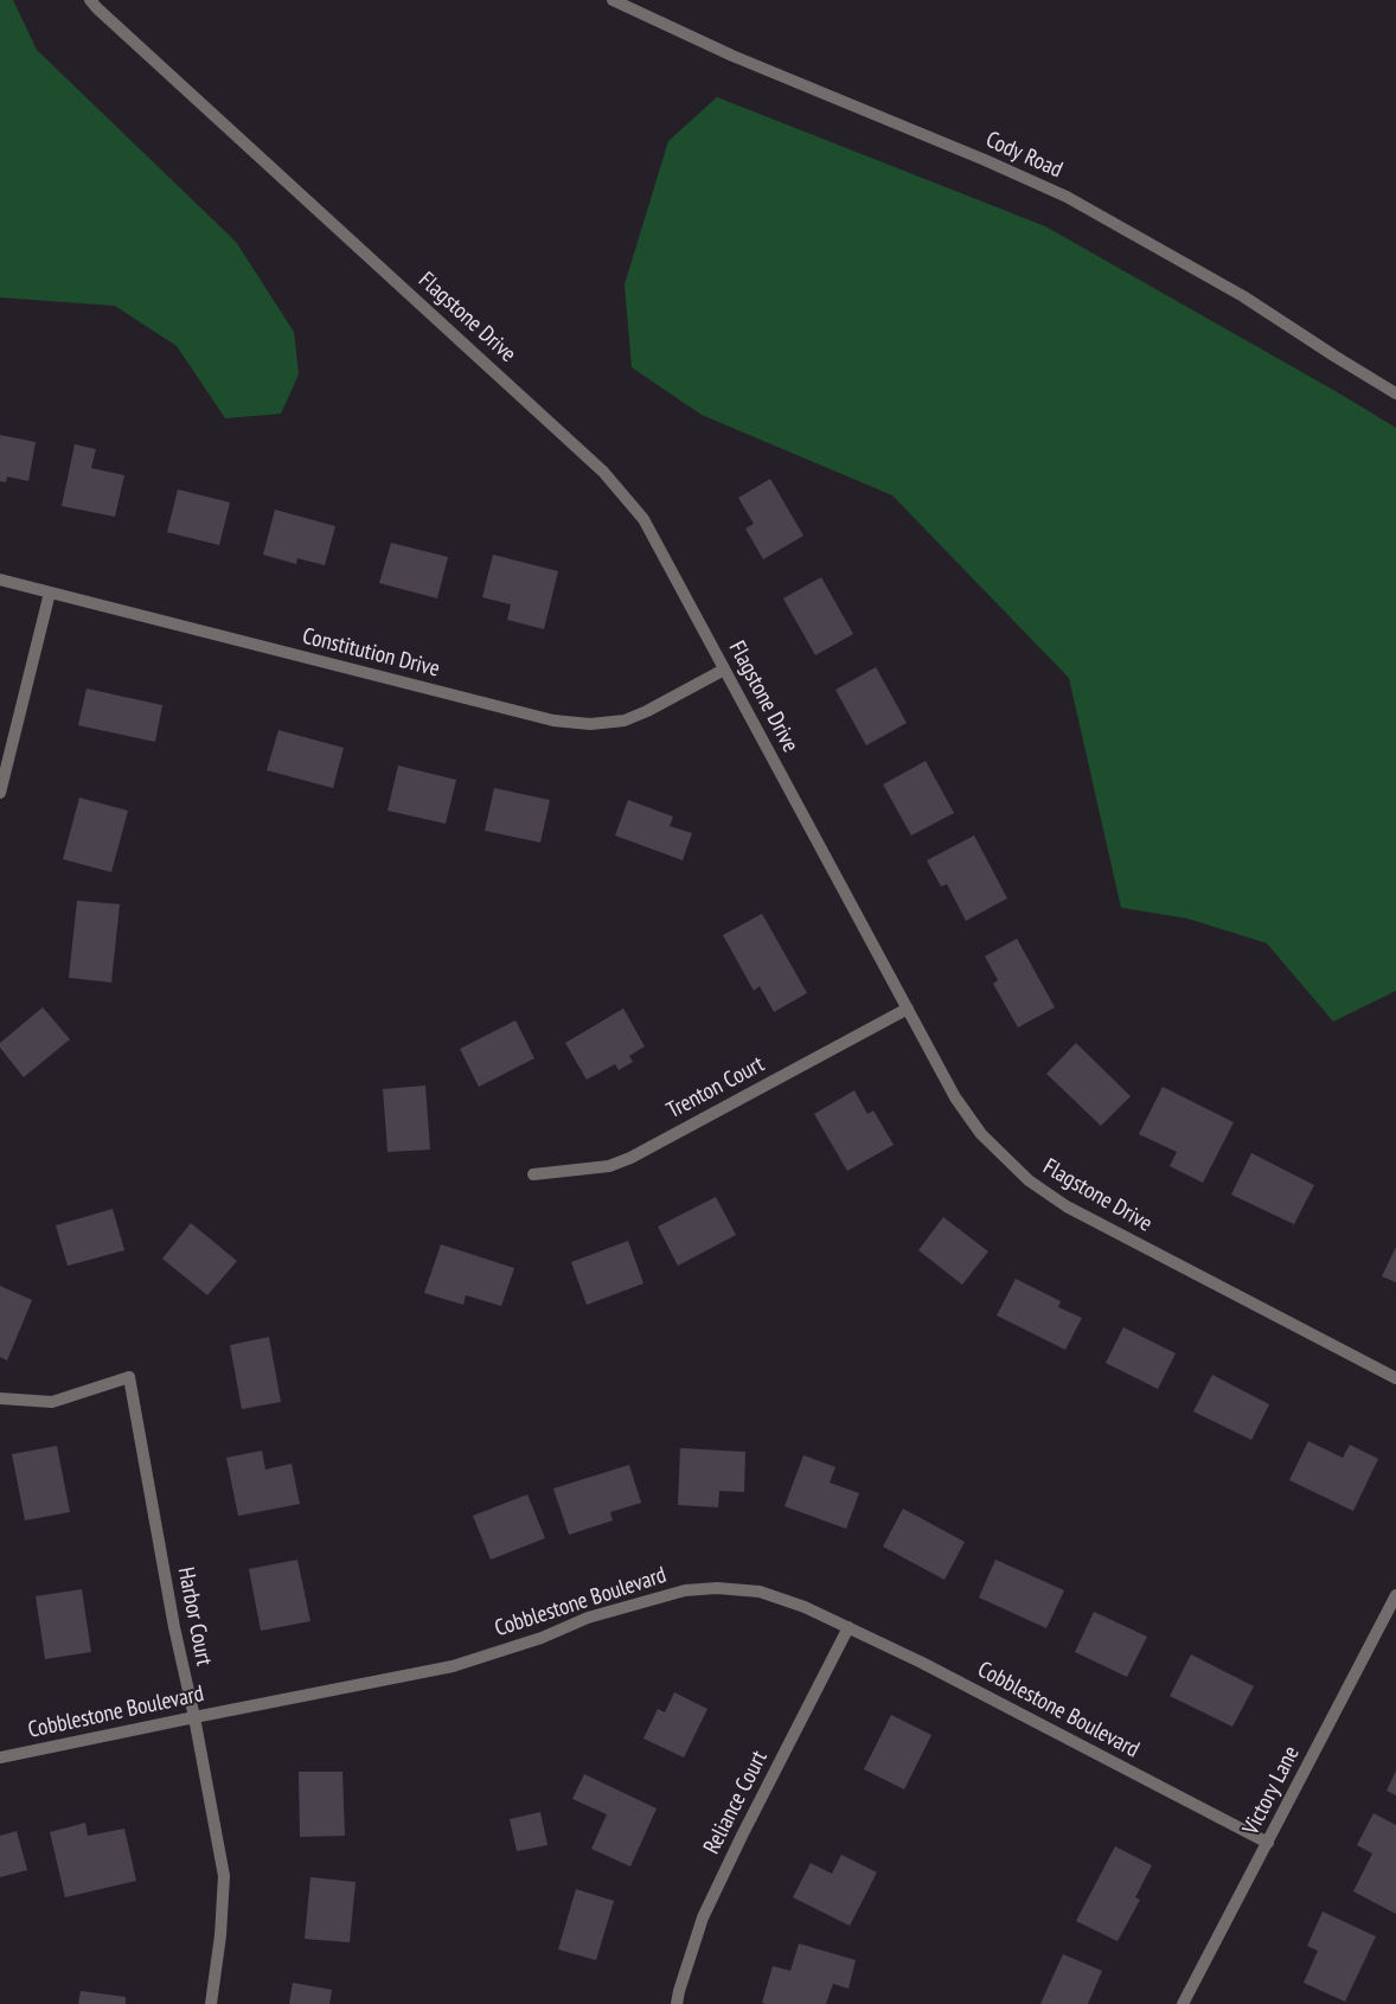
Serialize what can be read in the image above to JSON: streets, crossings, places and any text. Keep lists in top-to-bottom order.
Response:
{
  "streets": {
    "street": [
      "Cody Road",
      "Flagstone Drive",
      "Constitution Drive",
      "Trenton Court",
      "Cobblestone Boulevard",
      "Harbor Court",
      "Victory Lane",
      "Reliance Court"
    ]
  },
  "crossings": [
    ["Flagstone Drive", "Constitution Drive"],
    ["Flagstone Drive", "Trenton Court"],
    ["Cobblestone Boulevard", "Harbor Court"],
    ["Cobblestone Boulevard", "Victory Lane"],
    ["Cobblestone Boulevard", "Reliance Court"]
  ]
}
